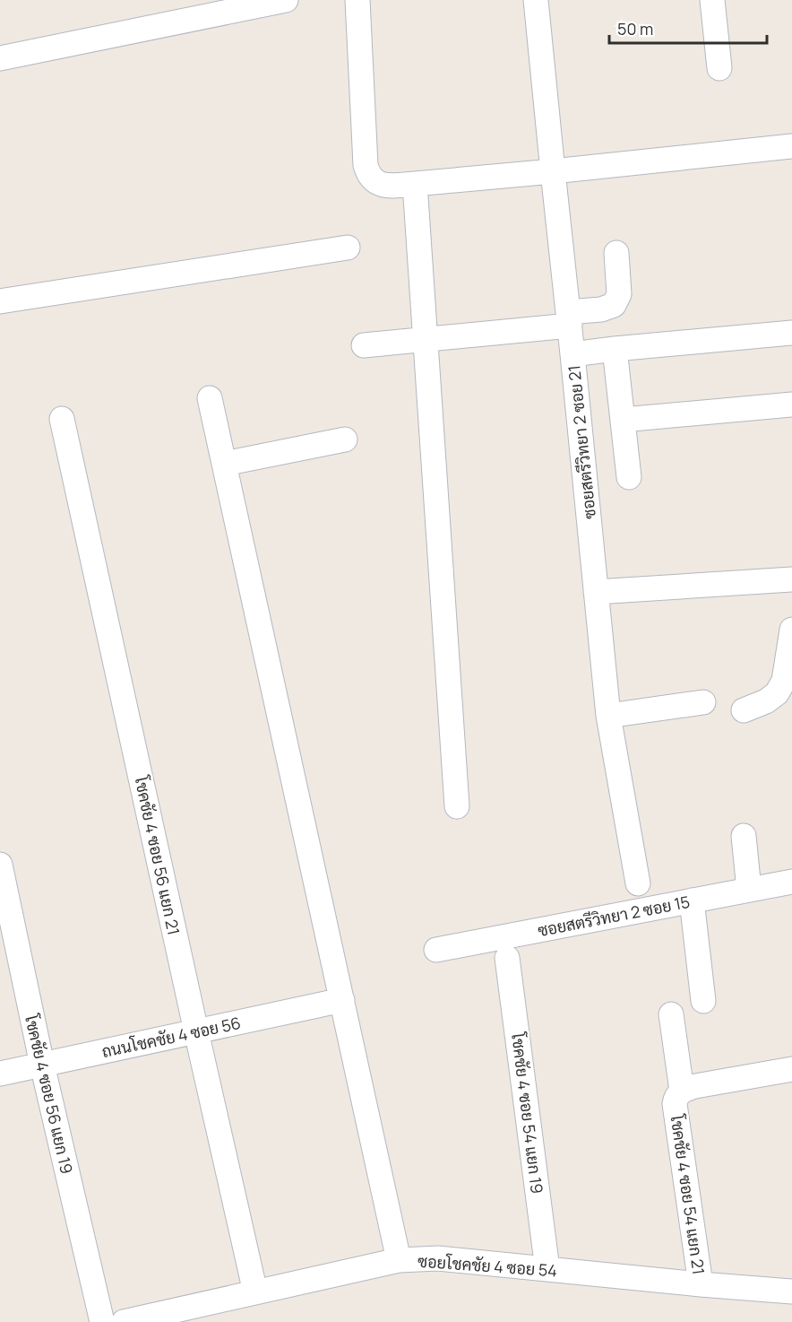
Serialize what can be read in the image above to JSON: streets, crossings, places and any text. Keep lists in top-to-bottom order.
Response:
{
  "streets": {
    "street": [
      "ซอยสตรีวิทยา 2 ซอย 21",
      "โชคชัย 4 ซอย 56 แยก 21",
      "ซอยสตรีวิทยา 2 ซอย 15",
      "ถนนโชคชัย 4 ซอย 56",
      "โชคชัย 4 ซอย 56 แยก 19",
      "โชคชัย 4 ซอย 54 แยก 19",
      "โชคชัย 4 ซอย 54 แยก 21",
      "ซอยโชคชัย 4 ซอย 54"
    ]
  },
  "crossings": [
    ["โชคชัย 4 ซอย 56 แยก 21", "ถนนโชคชัย 4 ซอย 56"],
    ["โชคชัย 4 ซอย 56 แยก 21", "ซอยโชคชัย 4 ซอย 54"],
    ["ถนนโชคชัย 4 ซอย 56", "โชคชัย 4 ซอย 56 แยก 19"],
    ["โชคชัย 4 ซอย 54 แยก 19", "ซอยโชคชัย 4 ซอย 54"],
    ["โชคชัย 4 ซอย 54 แยก 21", "ซอยโชคชัย 4 ซอย 54"]
  ],
  "scale_bar": "50 m"
}
